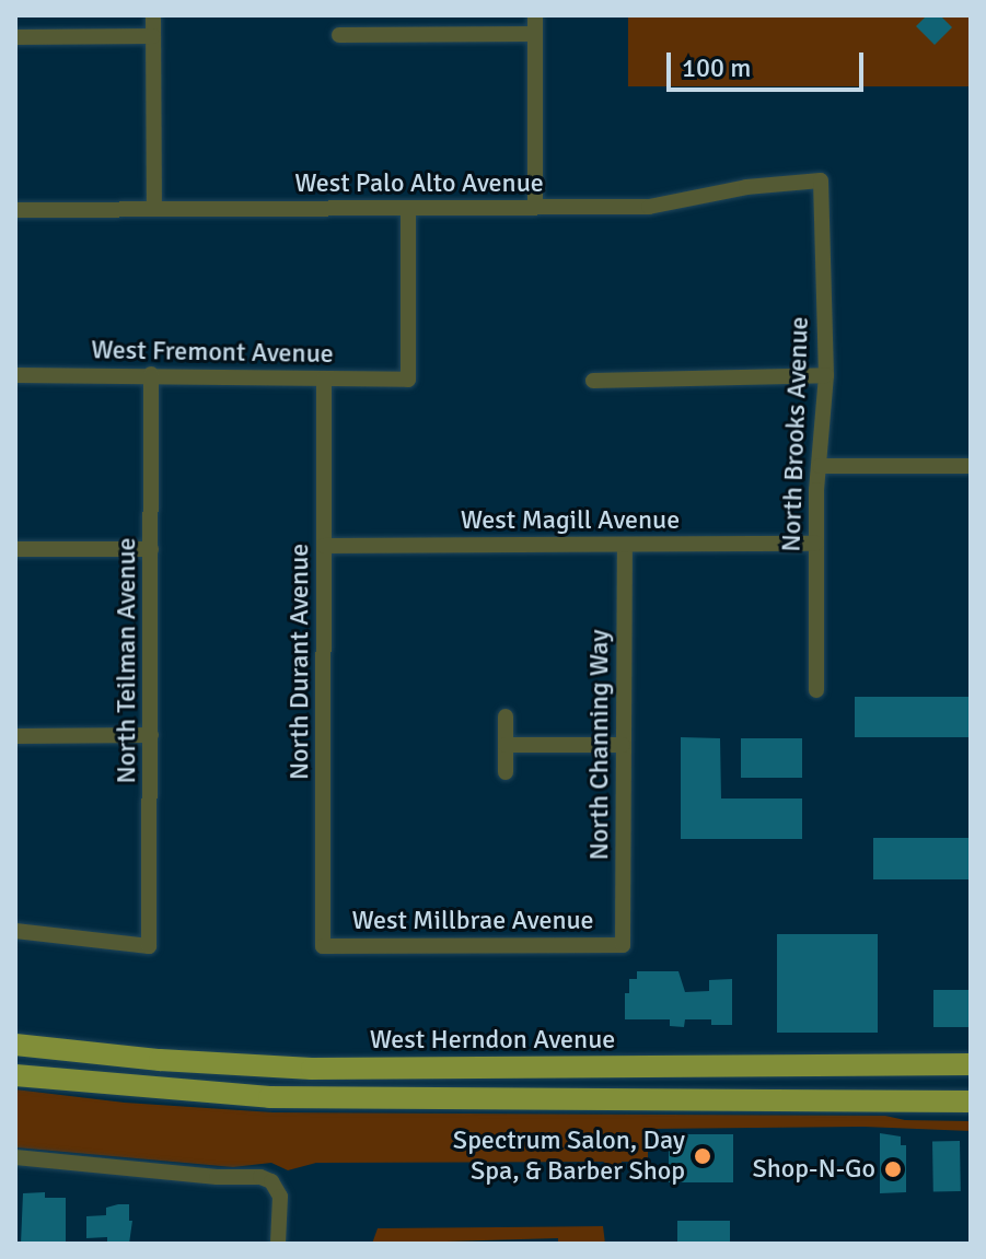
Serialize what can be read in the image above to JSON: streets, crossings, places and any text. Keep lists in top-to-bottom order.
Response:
{
  "streets": {
    "main road": ["West Herndon Avenue"],
    "street": [
      "West Palo Alto Avenue",
      "West Fremont Avenue",
      "North Brooks Avenue",
      "West Magill Avenue",
      "North Teilman Avenue",
      "North Durant Avenue",
      "North Channing Way",
      "West Millbrae Avenue"
    ]
  },
  "crossings": [
    ["West Palo Alto Avenue", "West Fremont Avenue"],
    ["West Palo Alto Avenue", "North Brooks Avenue"],
    ["West Fremont Avenue", "North Teilman Avenue"],
    ["West Fremont Avenue", "North Durant Avenue"],
    ["North Brooks Avenue", "West Magill Avenue"],
    ["West Magill Avenue", "North Durant Avenue"],
    ["West Magill Avenue", "North Channing Way"],
    ["North Durant Avenue", "West Millbrae Avenue"],
    ["North Channing Way", "West Millbrae Avenue"]
  ],
  "places": ["Spectrum Salon, Day Spa, & Barber Shop", "Shop-N-Go"],
  "scale_bar": "100 m"
}
